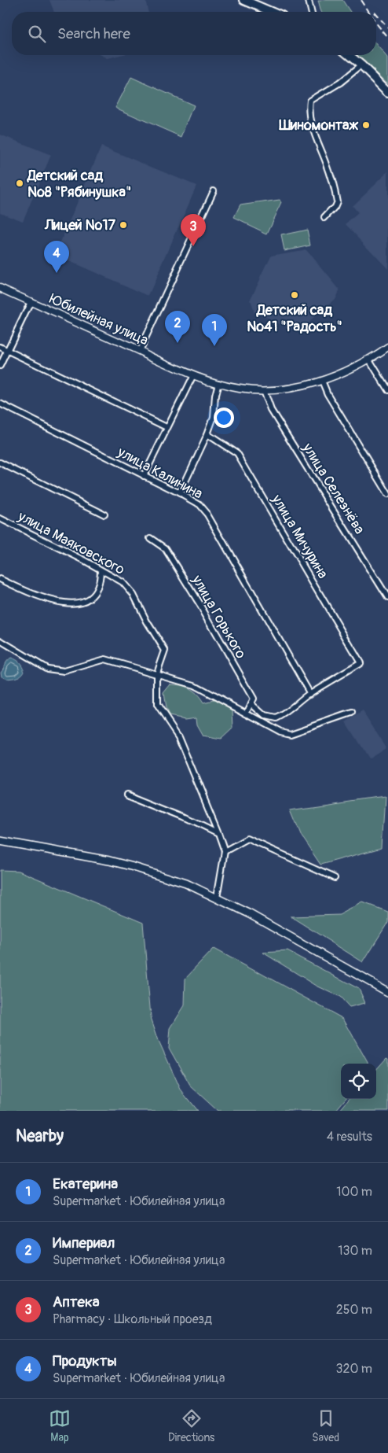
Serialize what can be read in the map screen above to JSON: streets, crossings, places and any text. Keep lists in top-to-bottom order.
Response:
{
  "streets": {
    "street": [
      "Юбилейная улица",
      "улица Калинина",
      "улица Селезнёва",
      "улица Мичурина",
      "улица Маяковского",
      "улица Горького"
    ]
  },
  "crossings": [
    ["Юбилейная улица", "улица Селезнёва"],
    ["улица Калинина", "улица Мичурина"]
  ],
  "places": [
    "Шиномонтаж",
    "Детский сад №8 \"Рябинушка\"",
    "Лицей №17",
    "Детский сад №41 \"Радость\""
  ],
  "page": {
    "search": "Search here",
    "pins": [
      "3",
      "4",
      "2",
      "1"
    ],
    "heading": ["Nearby", "4 results"],
    "list": [
      {
        "mark": "1",
        "name": "Екатерина",
        "note": "Supermarket · Юбилейная улица",
        "value": "100 m"
      },
      {
        "mark": "2",
        "name": "Империал",
        "note": "Supermarket · Юбилейная улица",
        "value": "130 m"
      },
      {
        "mark": "3",
        "name": "Аптека",
        "note": "Pharmacy · Школьный проезд",
        "value": "250 m"
      },
      {
        "mark": "4",
        "name": "Продукты",
        "note": "Supermarket · Юбилейная улица",
        "value": "320 m"
      }
    ],
    "nav": ["Map", "Directions", "Saved"]
  }
}
